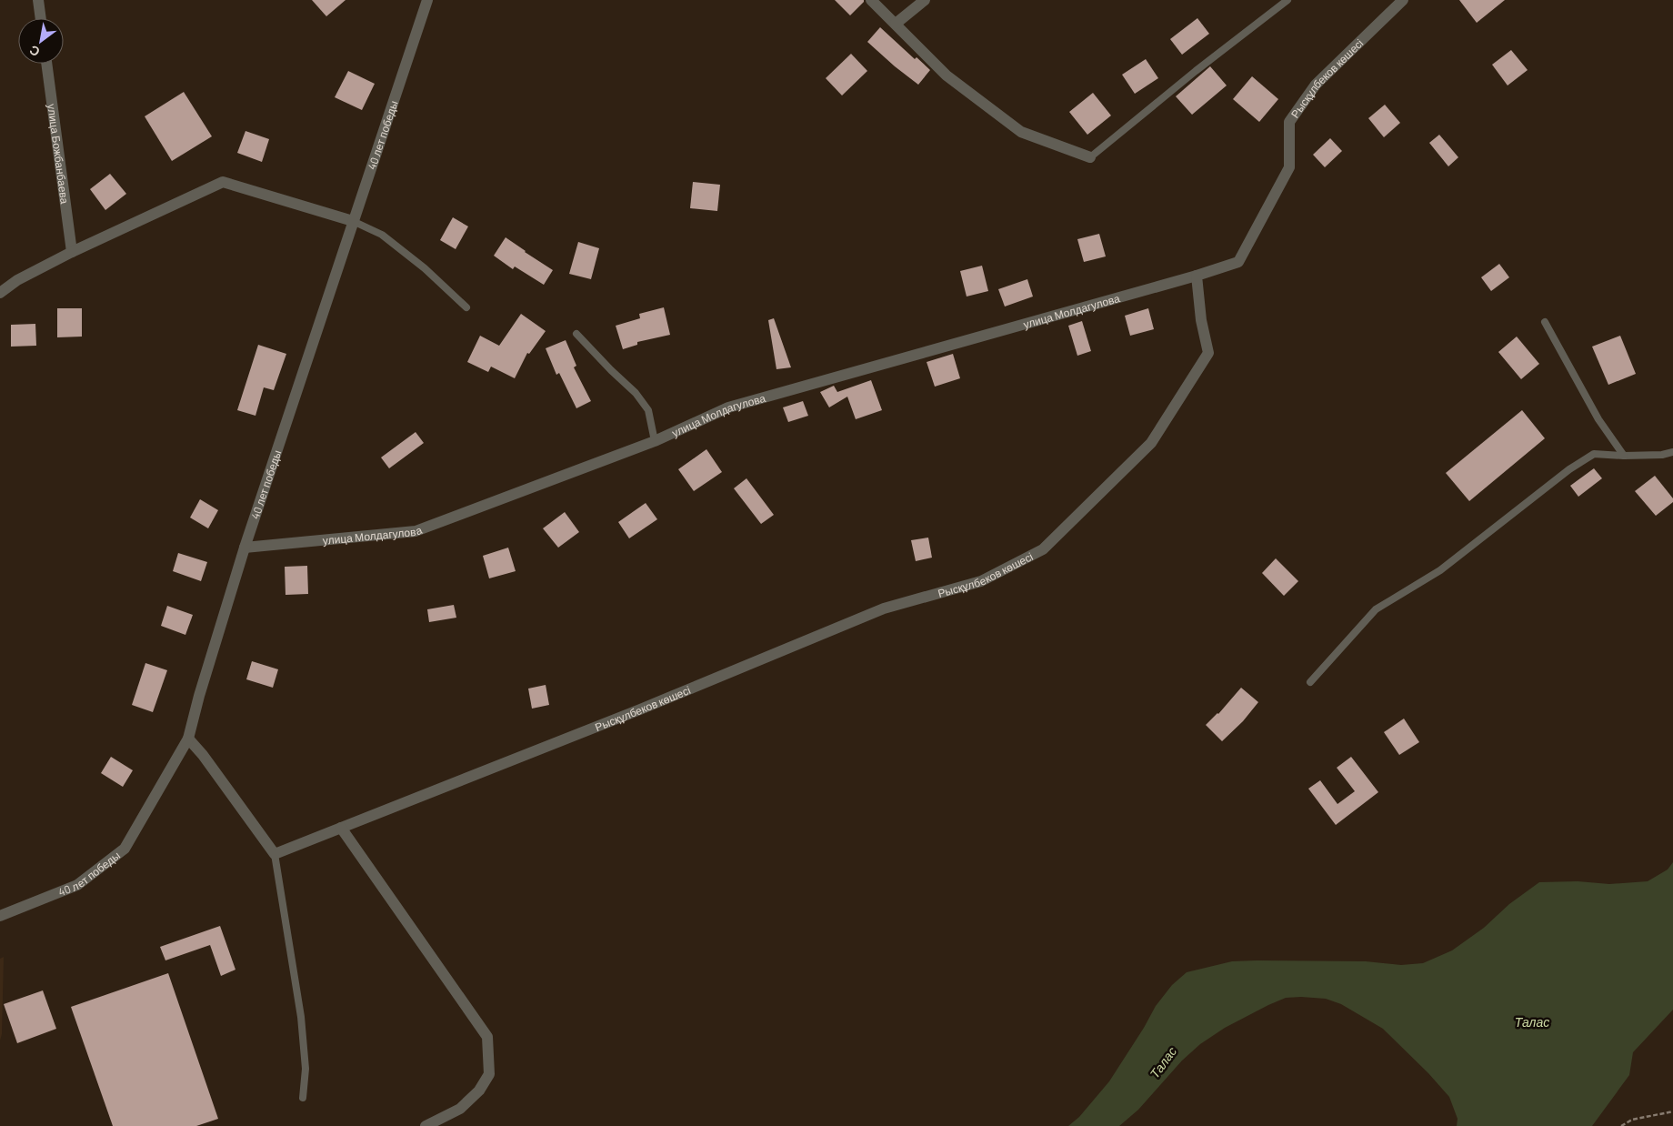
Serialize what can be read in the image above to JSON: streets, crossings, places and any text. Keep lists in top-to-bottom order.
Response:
{
  "streets": {
    "street": [
      "Рысқұлбеков көшесі",
      "40 лет победы",
      "улица Божбанбаева",
      "улица Молдагулова"
    ]
  },
  "crossings": [
    ["Рысқұлбеков көшесі", "улица Молдагулова"],
    ["40 лет победы", "улица Молдагулова"]
  ],
  "water": ["Талас"],
  "north": "bottom left"
}
